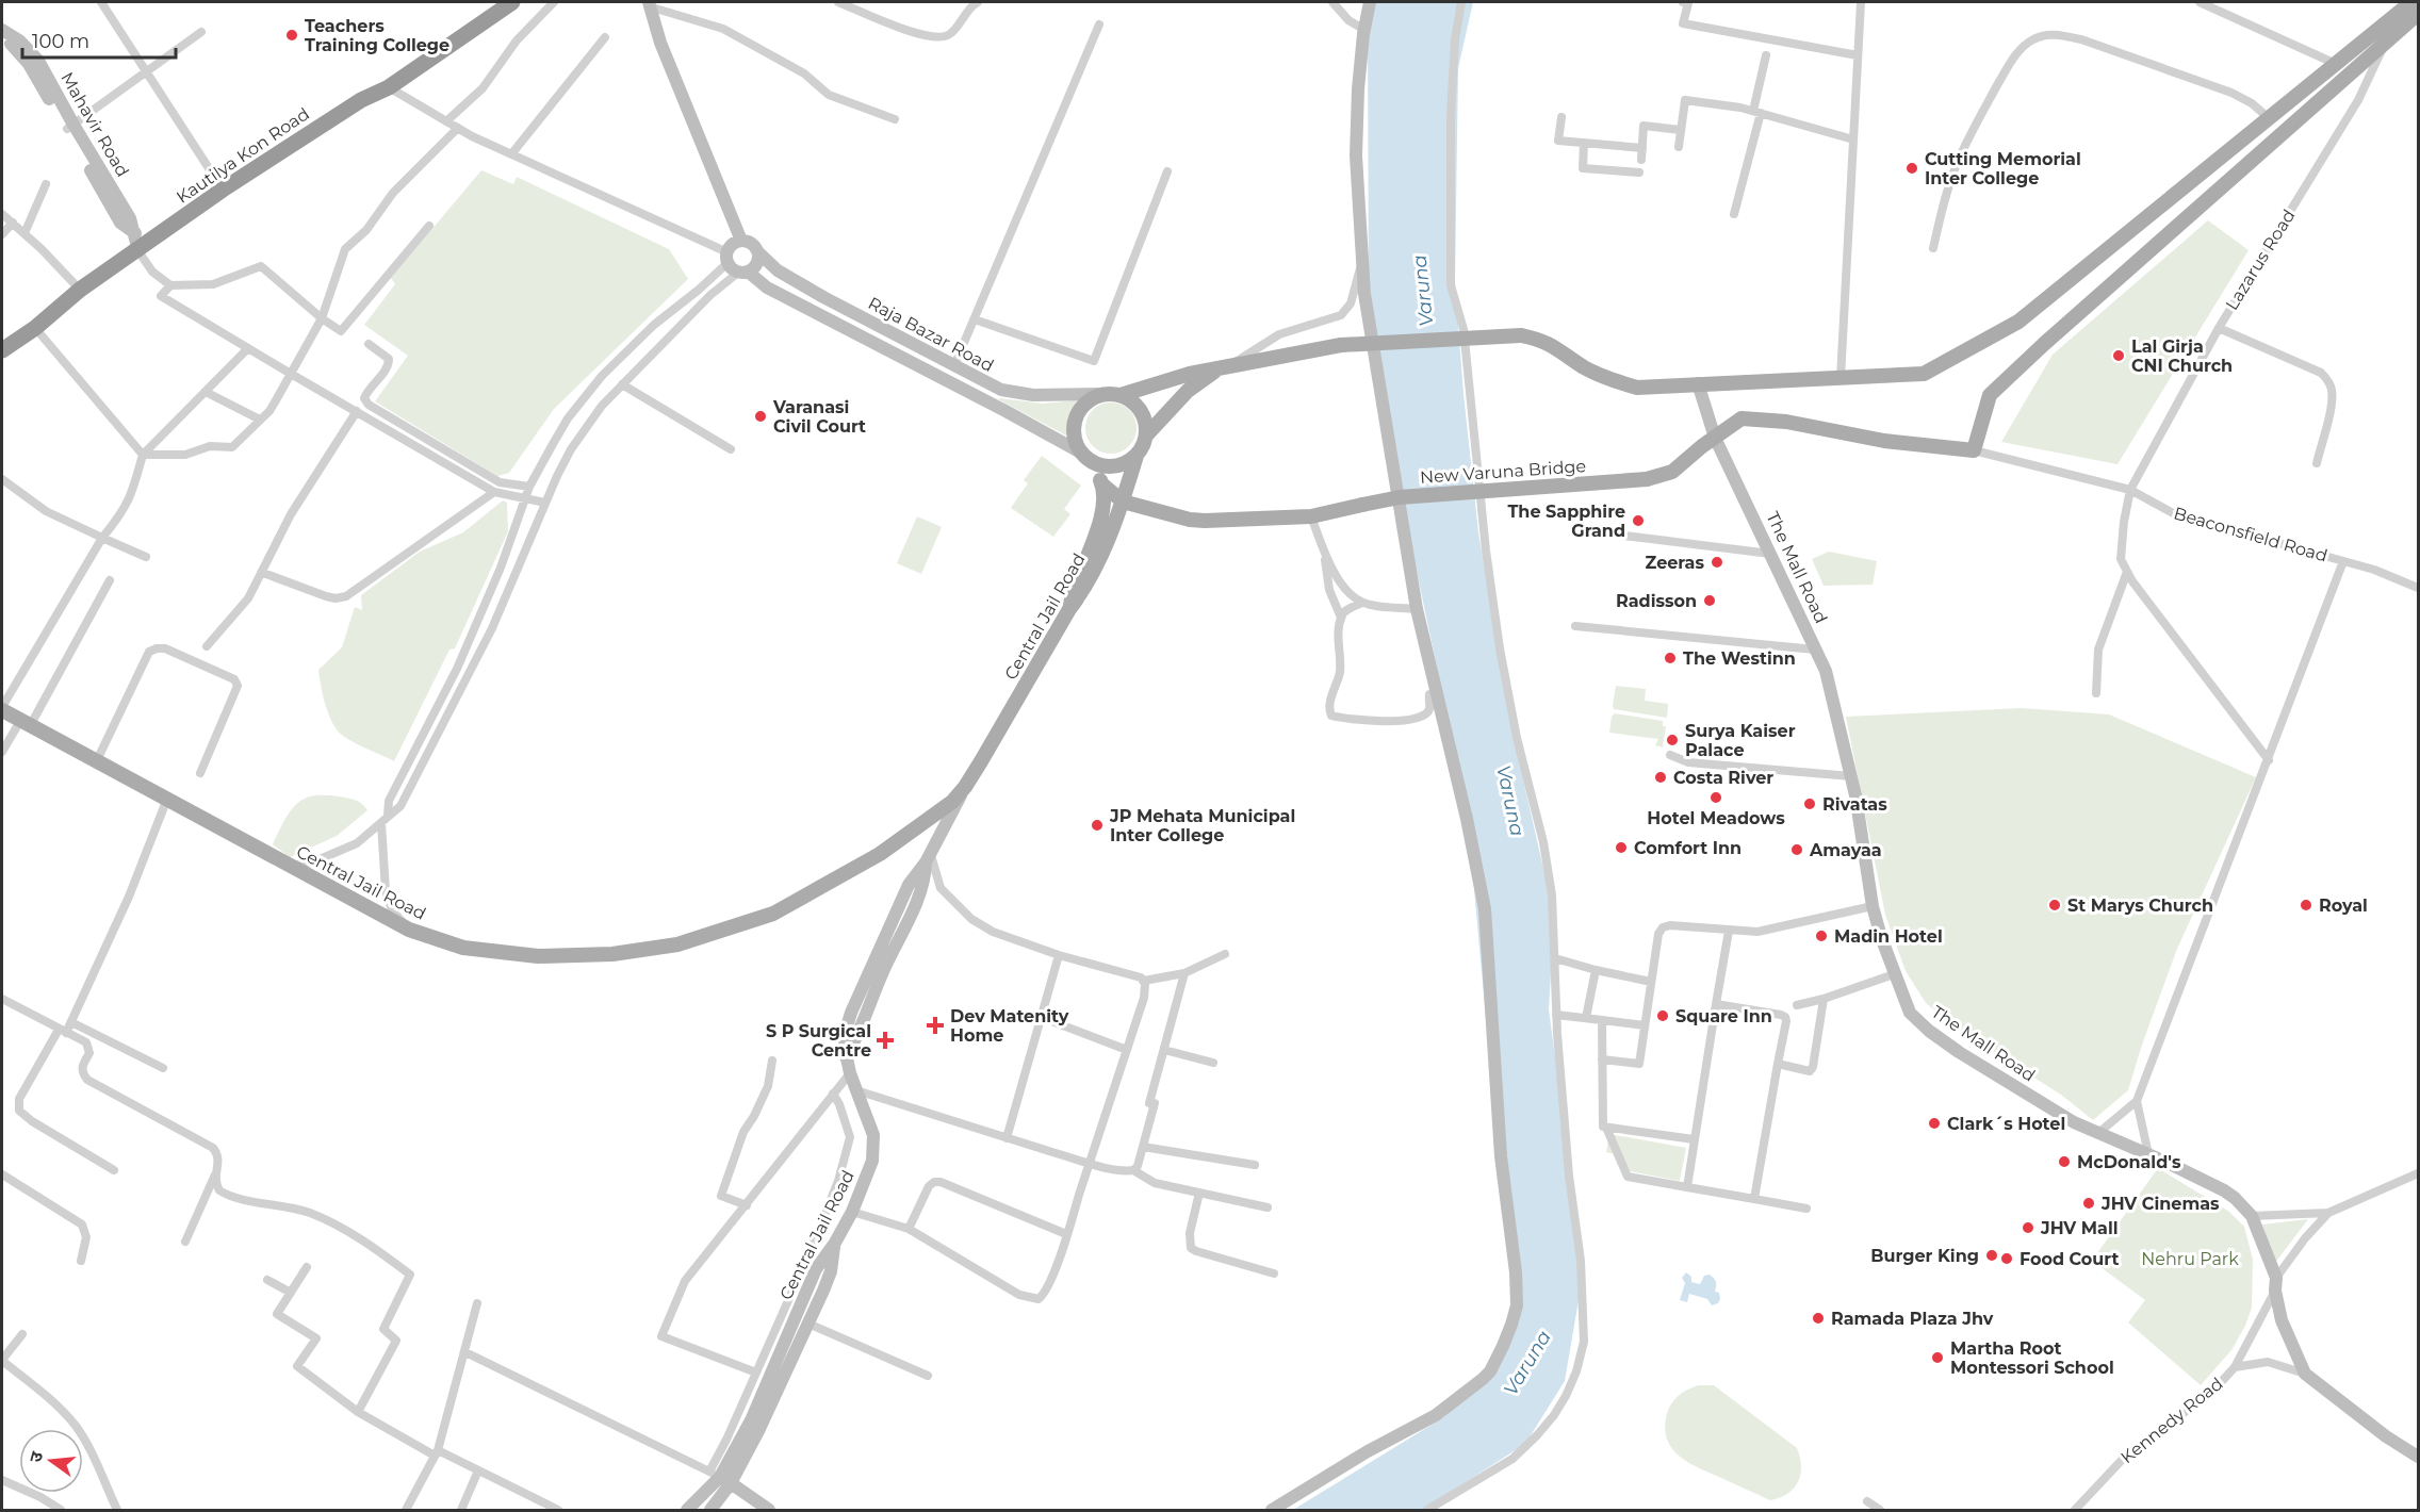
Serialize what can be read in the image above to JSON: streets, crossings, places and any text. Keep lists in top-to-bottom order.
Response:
{
  "streets": {
    "highway": ["Kautilya Kon Road"],
    "main road": ["New Varuna Bridge", "Central Jail Road"],
    "street": [
      "Mahavir Road",
      "Lazarus Road",
      "Raja Bazar Road",
      "Beaconsfield Road",
      "The Mall Road",
      "Kennedy Road"
    ]
  },
  "crossings": [
    ["Lazarus Road", "Beaconsfield Road"],
    ["Raja Bazar Road", "Central Jail Road"],
    ["New Varuna Bridge", "Beaconsfield Road"],
    ["New Varuna Bridge", "The Mall Road"],
    ["New Varuna Bridge", "Central Jail Road"],
    ["The Mall Road", "Kennedy Road"]
  ],
  "water": ["Varuna"],
  "parks": ["Nehru Park"],
  "places": {
    "other": [
      "Teachers Training College",
      "Cutting Memorial Inter College",
      "Lal Girja CNI Church",
      "Varanasi Civil Court",
      "The Sapphire Grand",
      "Zeeras",
      "Radisson",
      "The Westinn",
      "Surya Kaiser Palace",
      "Costa River",
      "Hotel Meadows",
      "Rivatas",
      "JP Mehata Municipal Inter College",
      "Comfort Inn",
      "Amayaa",
      "St Marys Church",
      "Royal",
      "Madin Hotel",
      "Square Inn",
      "Clark´s Hotel",
      "McDonald's",
      "JHV Cinemas",
      "JHV Mall",
      "Burger King",
      "Food Court",
      "Ramada Plaza Jhv",
      "Martha Root Montessori School"
    ],
    "health": ["Dev Matenity Home", "S P Surgical Centre"]
  },
  "scale_bar": "100 m",
  "north": "left"
}
